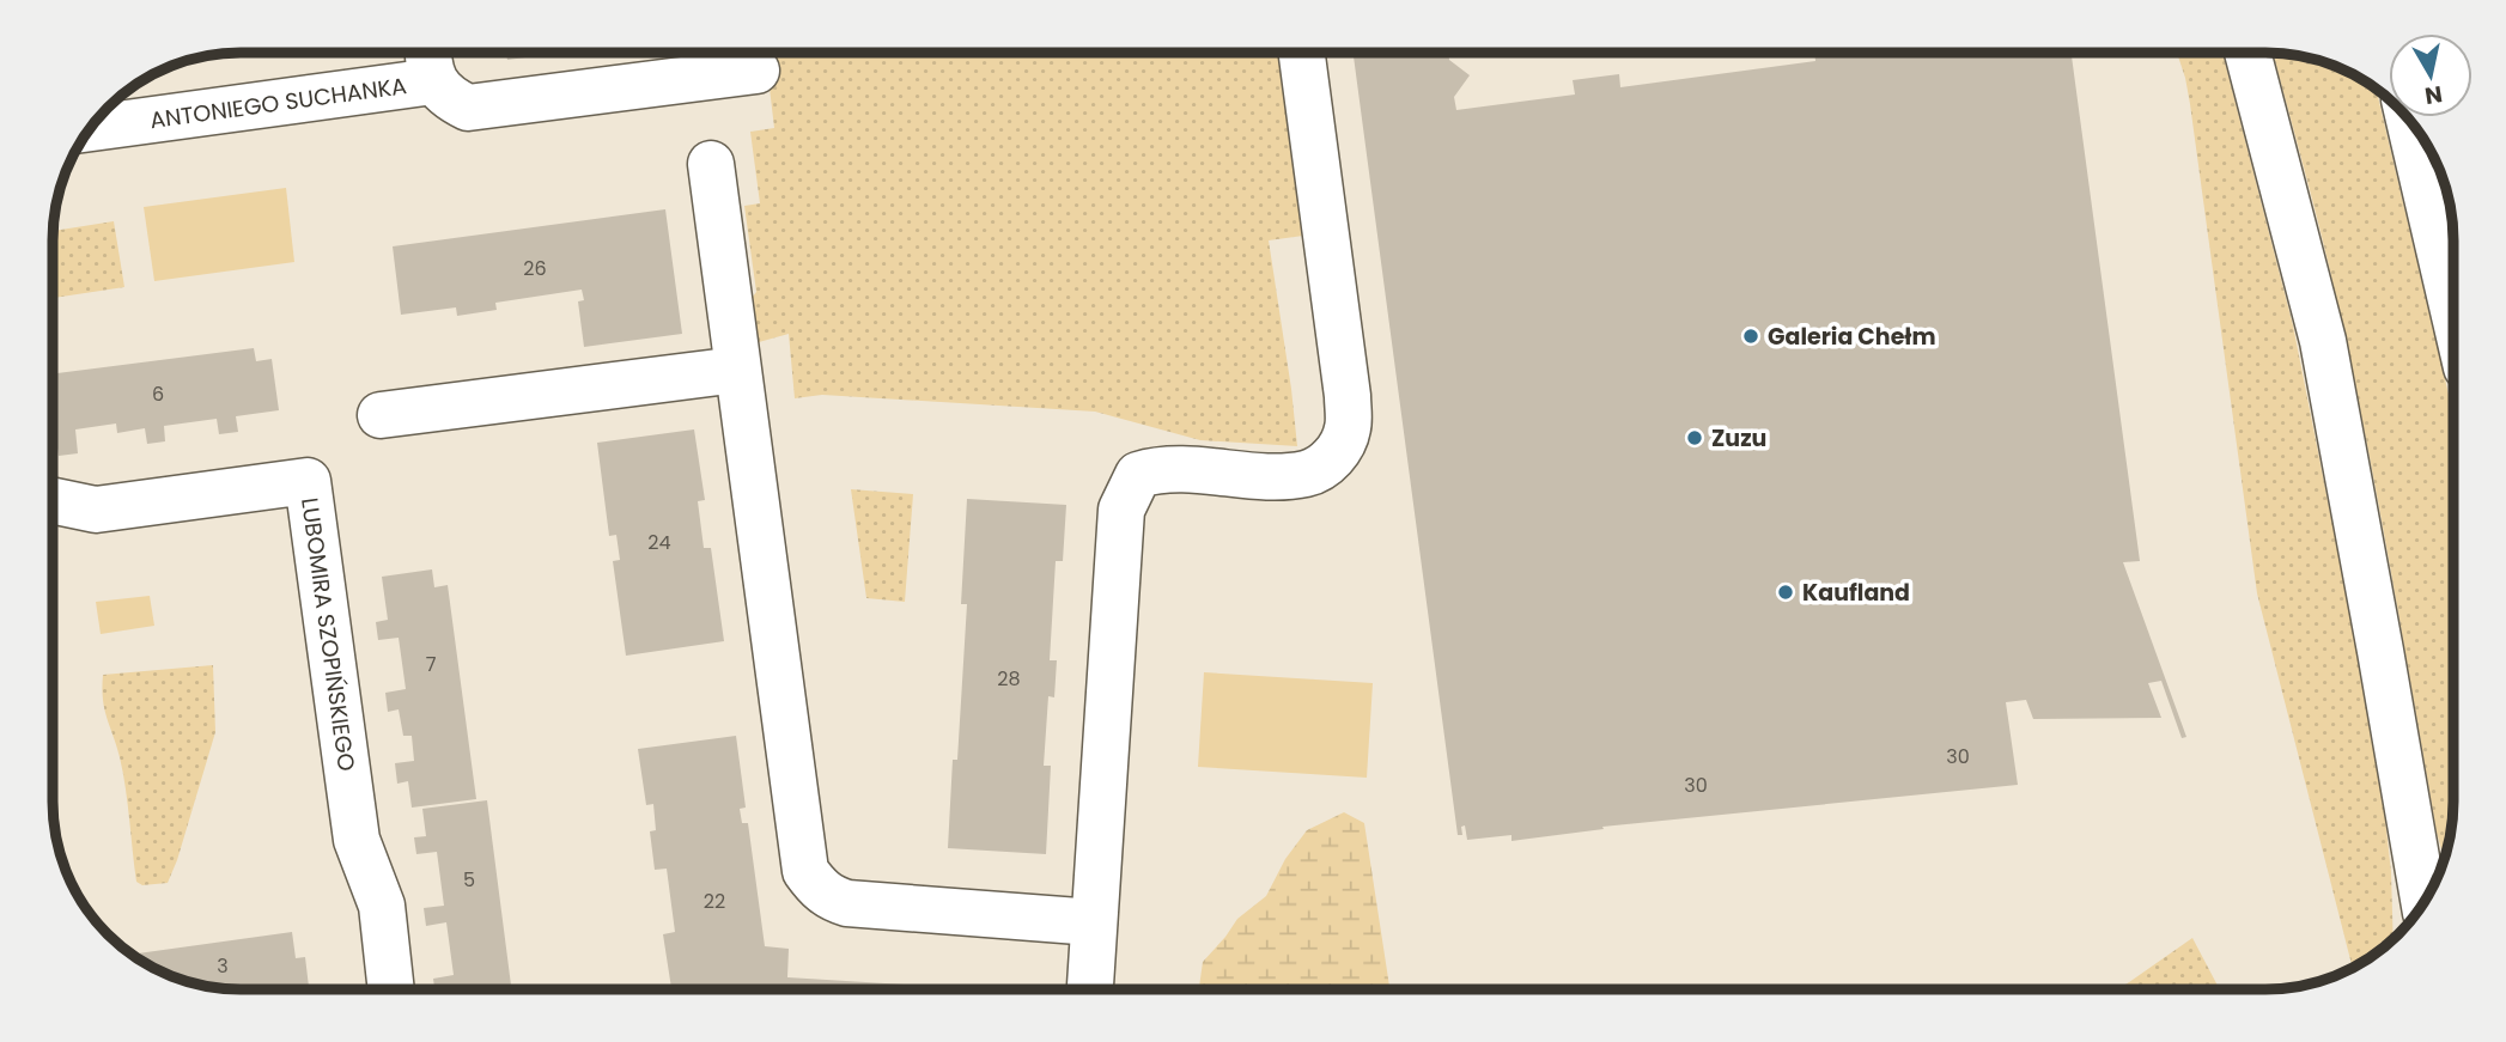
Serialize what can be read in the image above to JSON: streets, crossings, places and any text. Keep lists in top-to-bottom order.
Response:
{
  "streets": {
    "street": ["ANTONIEGO SUCHANKA", "LUBOMIRA SZOPIŃSKIEGO"]
  },
  "places": ["Galeria Chełm", "Zuzu", "Kaufland"],
  "house_numbers": [
    "26",
    "6",
    "24",
    "7",
    "28",
    "30",
    "30",
    "5",
    "22",
    "3"
  ],
  "north": "bottom"
}
